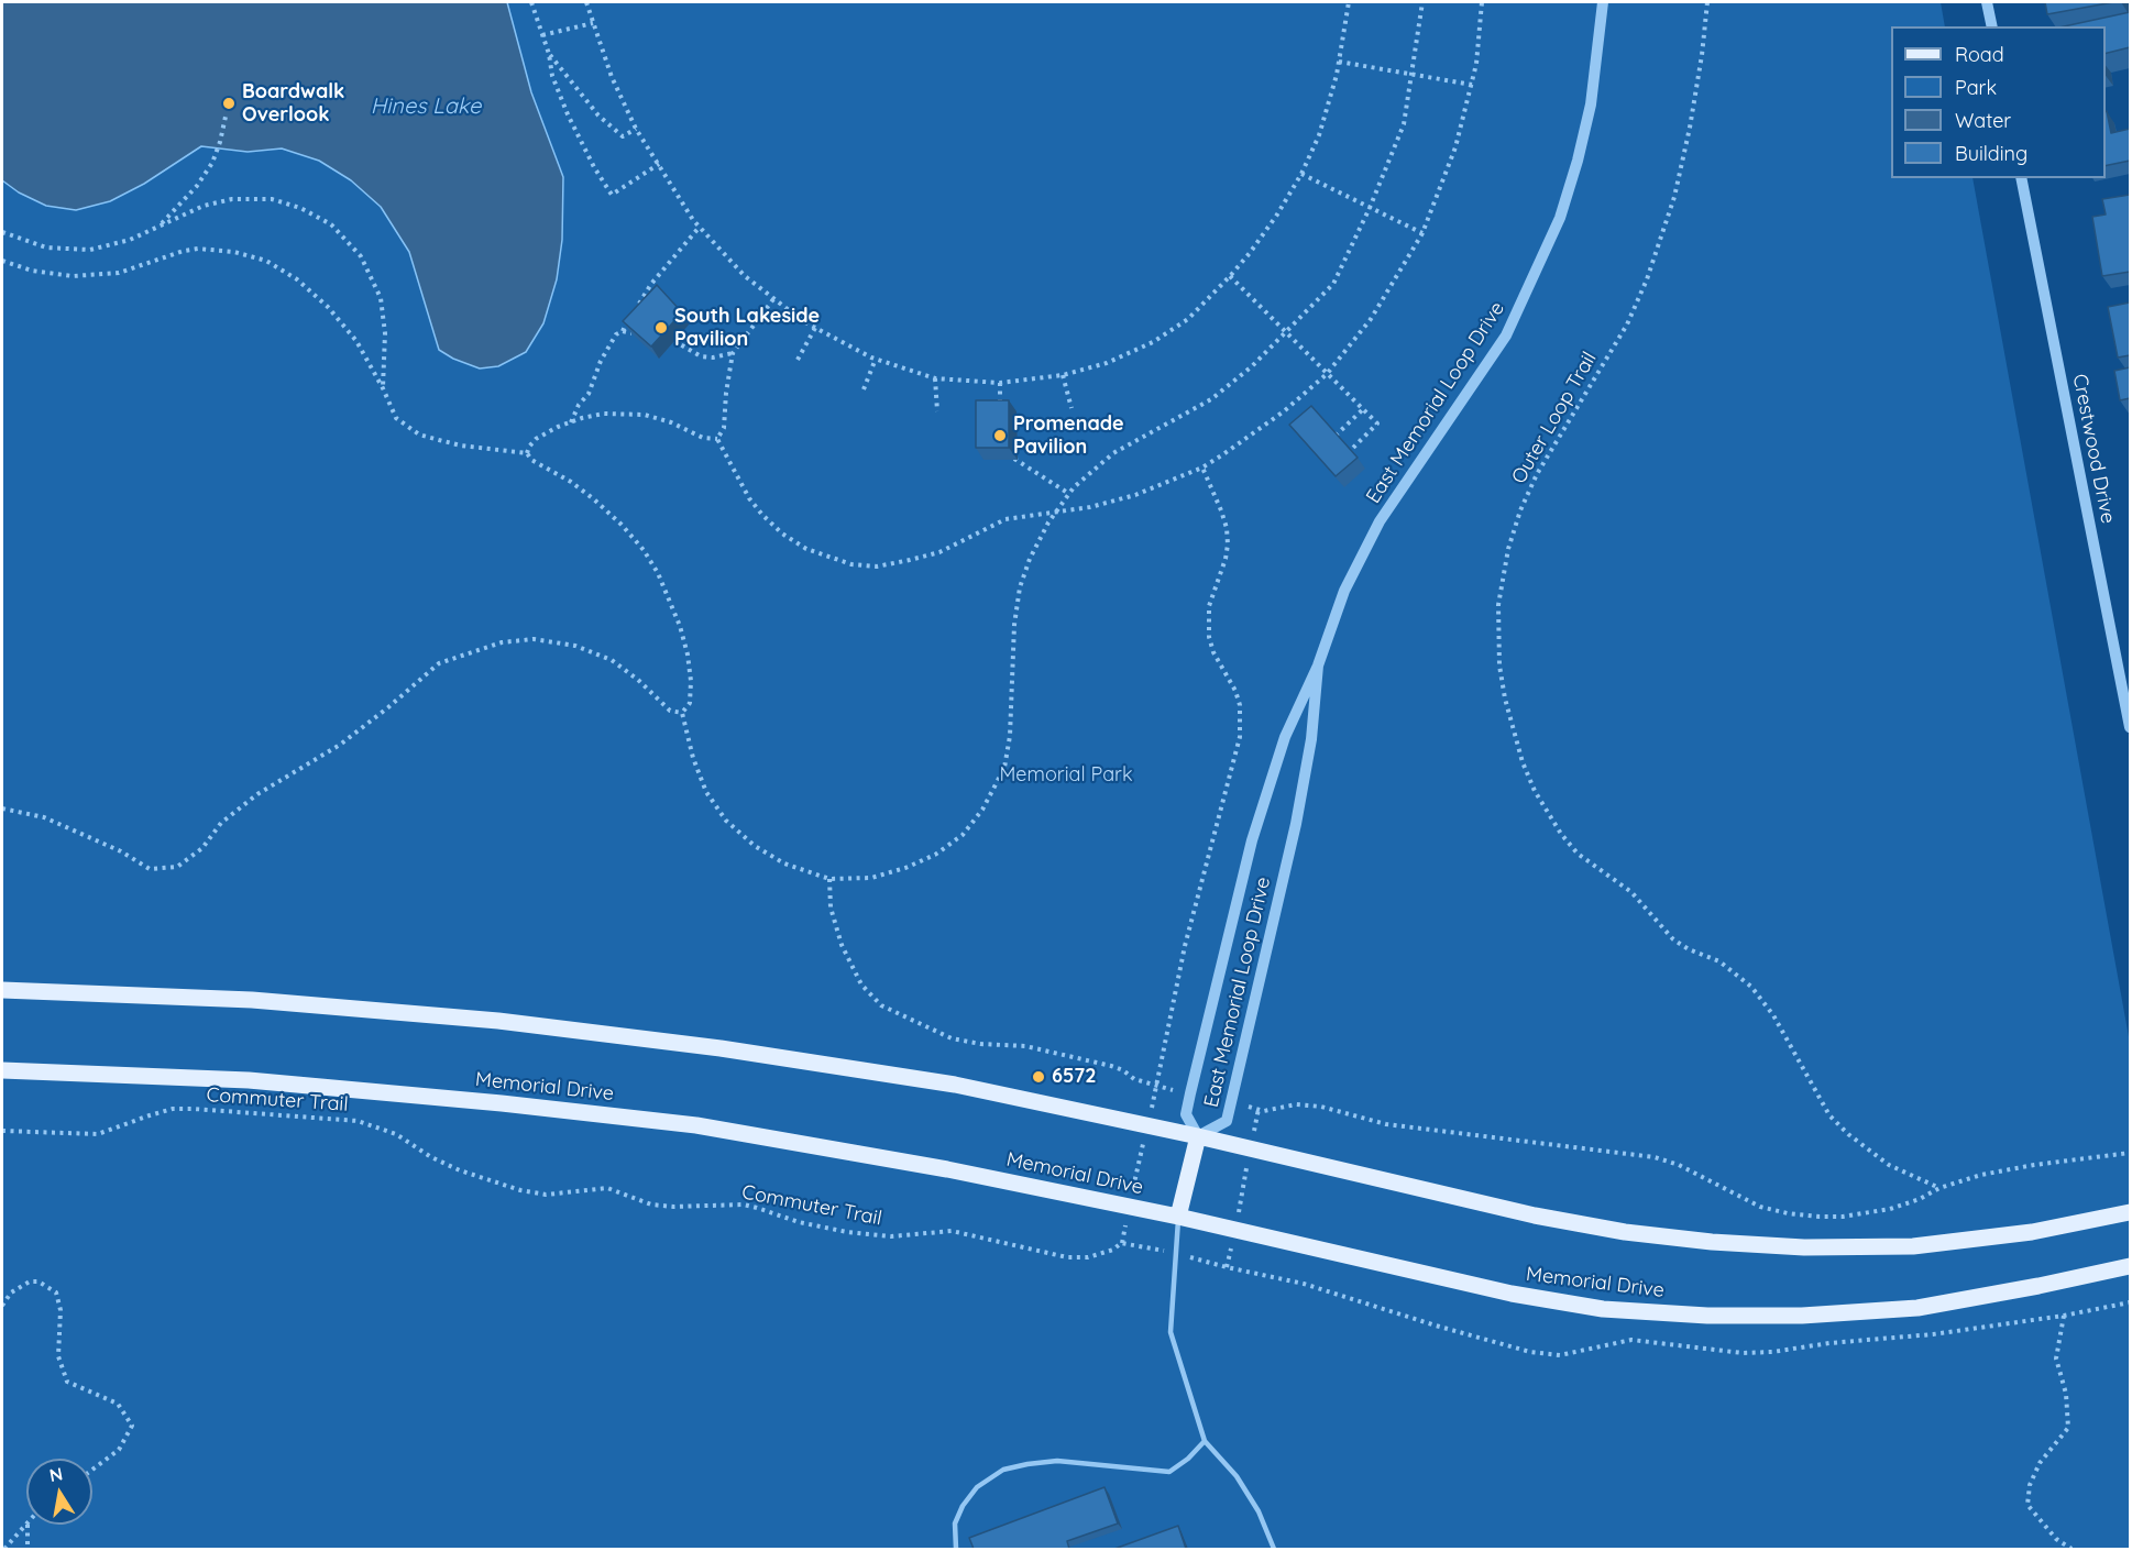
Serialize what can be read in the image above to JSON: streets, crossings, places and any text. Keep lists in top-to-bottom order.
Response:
{
  "streets": {
    "main road": ["Memorial Drive"],
    "street": ["East Memorial Loop Drive", "Crestwood Drive"],
    "path": ["Outer Loop Trail", "Commuter Trail"]
  },
  "water": ["Hines Lake"],
  "parks": ["Memorial Park"],
  "places": [
    "Boardwalk Overlook",
    "South Lakeside Pavilion",
    "Promenade Pavilion",
    "6572"
  ],
  "legend": [
    "Road",
    "Park",
    "Water",
    "Building"
  ],
  "north": "top"
}
